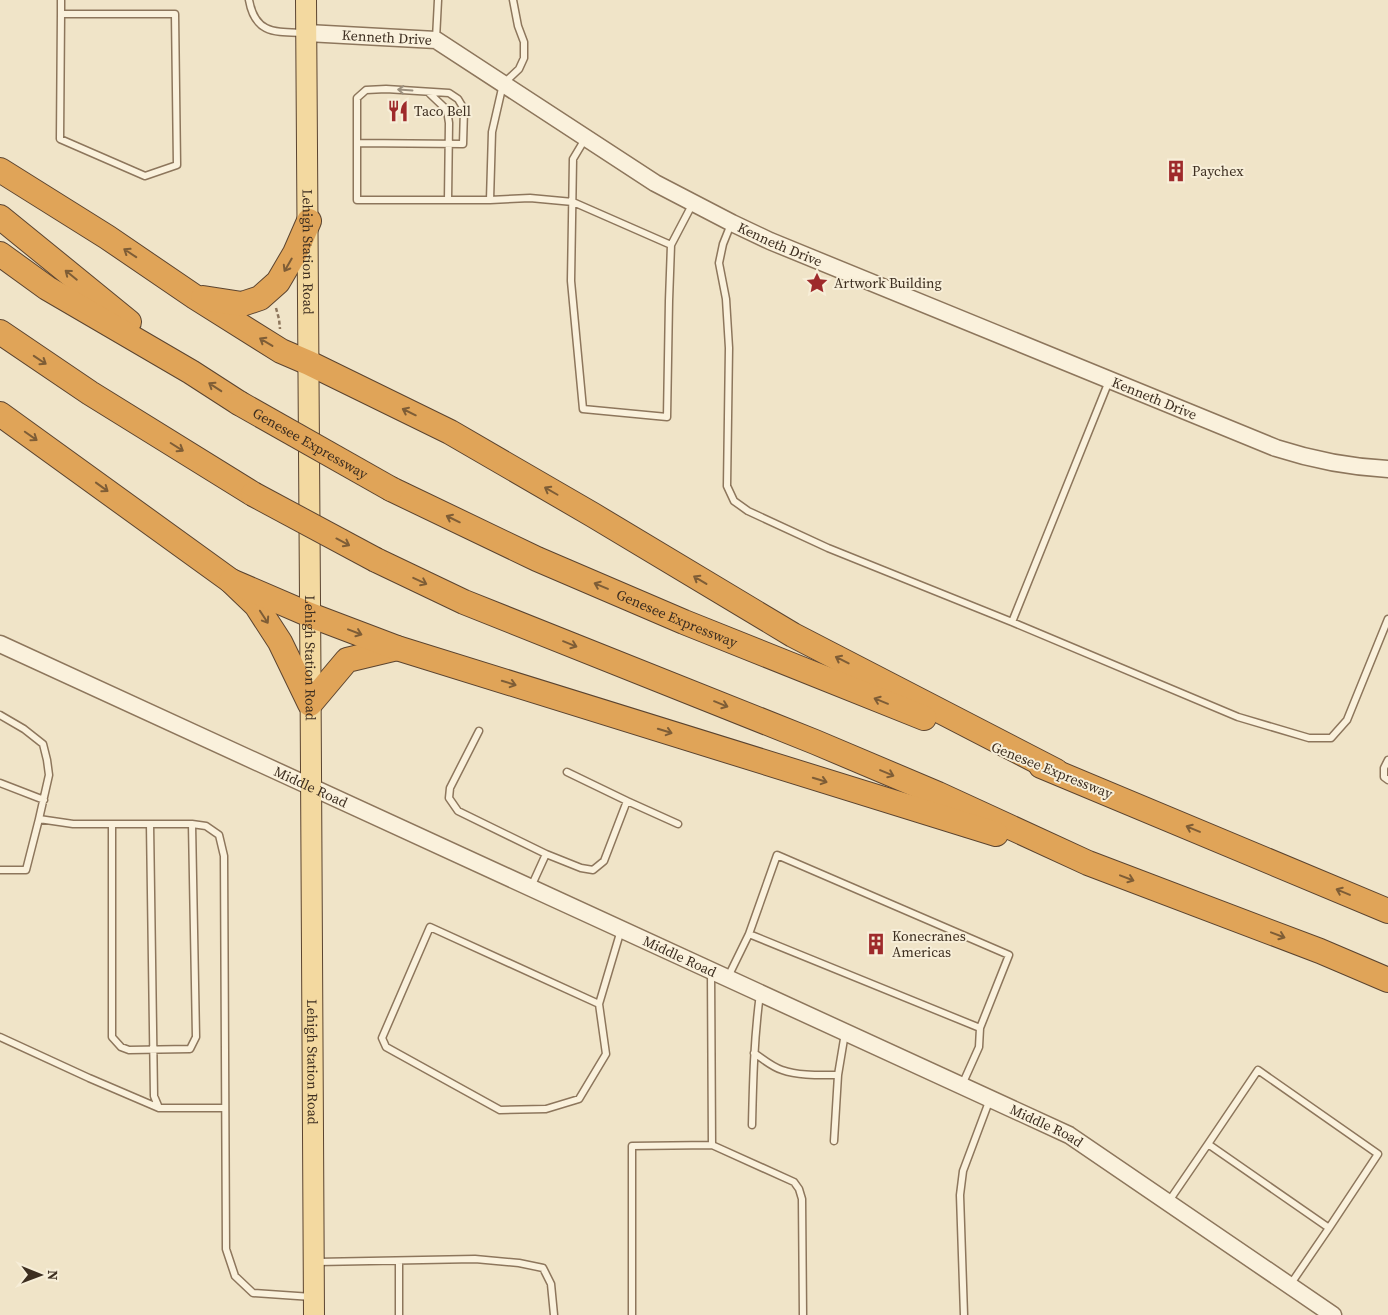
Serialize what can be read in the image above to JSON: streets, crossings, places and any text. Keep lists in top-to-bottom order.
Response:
{
  "streets": {
    "highway": ["Genesee Expressway"],
    "main road": ["Lehigh Station Road"],
    "street": ["Kenneth Drive", "Middle Road"]
  },
  "crossings": [
    ["Kenneth Drive", "Lehigh Station Road"],
    ["Lehigh Station Road", "Middle Road"]
  ],
  "places": {
    "restaurant": ["Taco Bell"],
    "building": ["Paychex", "Konecranes Americas"],
    "place": ["Artwork Building"]
  },
  "north": "right"
}
